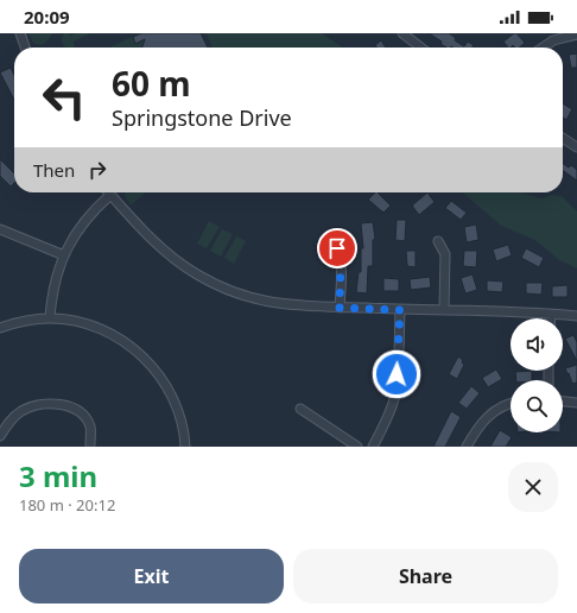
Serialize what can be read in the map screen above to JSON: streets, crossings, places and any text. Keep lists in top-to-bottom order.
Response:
{
  "page": {
    "status": "20:09",
    "turn": ["60 m", "Springstone Drive"],
    "then": "Then",
    "heading": ["3 min", "180 m · 20:12"],
    "buttons": ["Exit", "Share"]
  }
}
